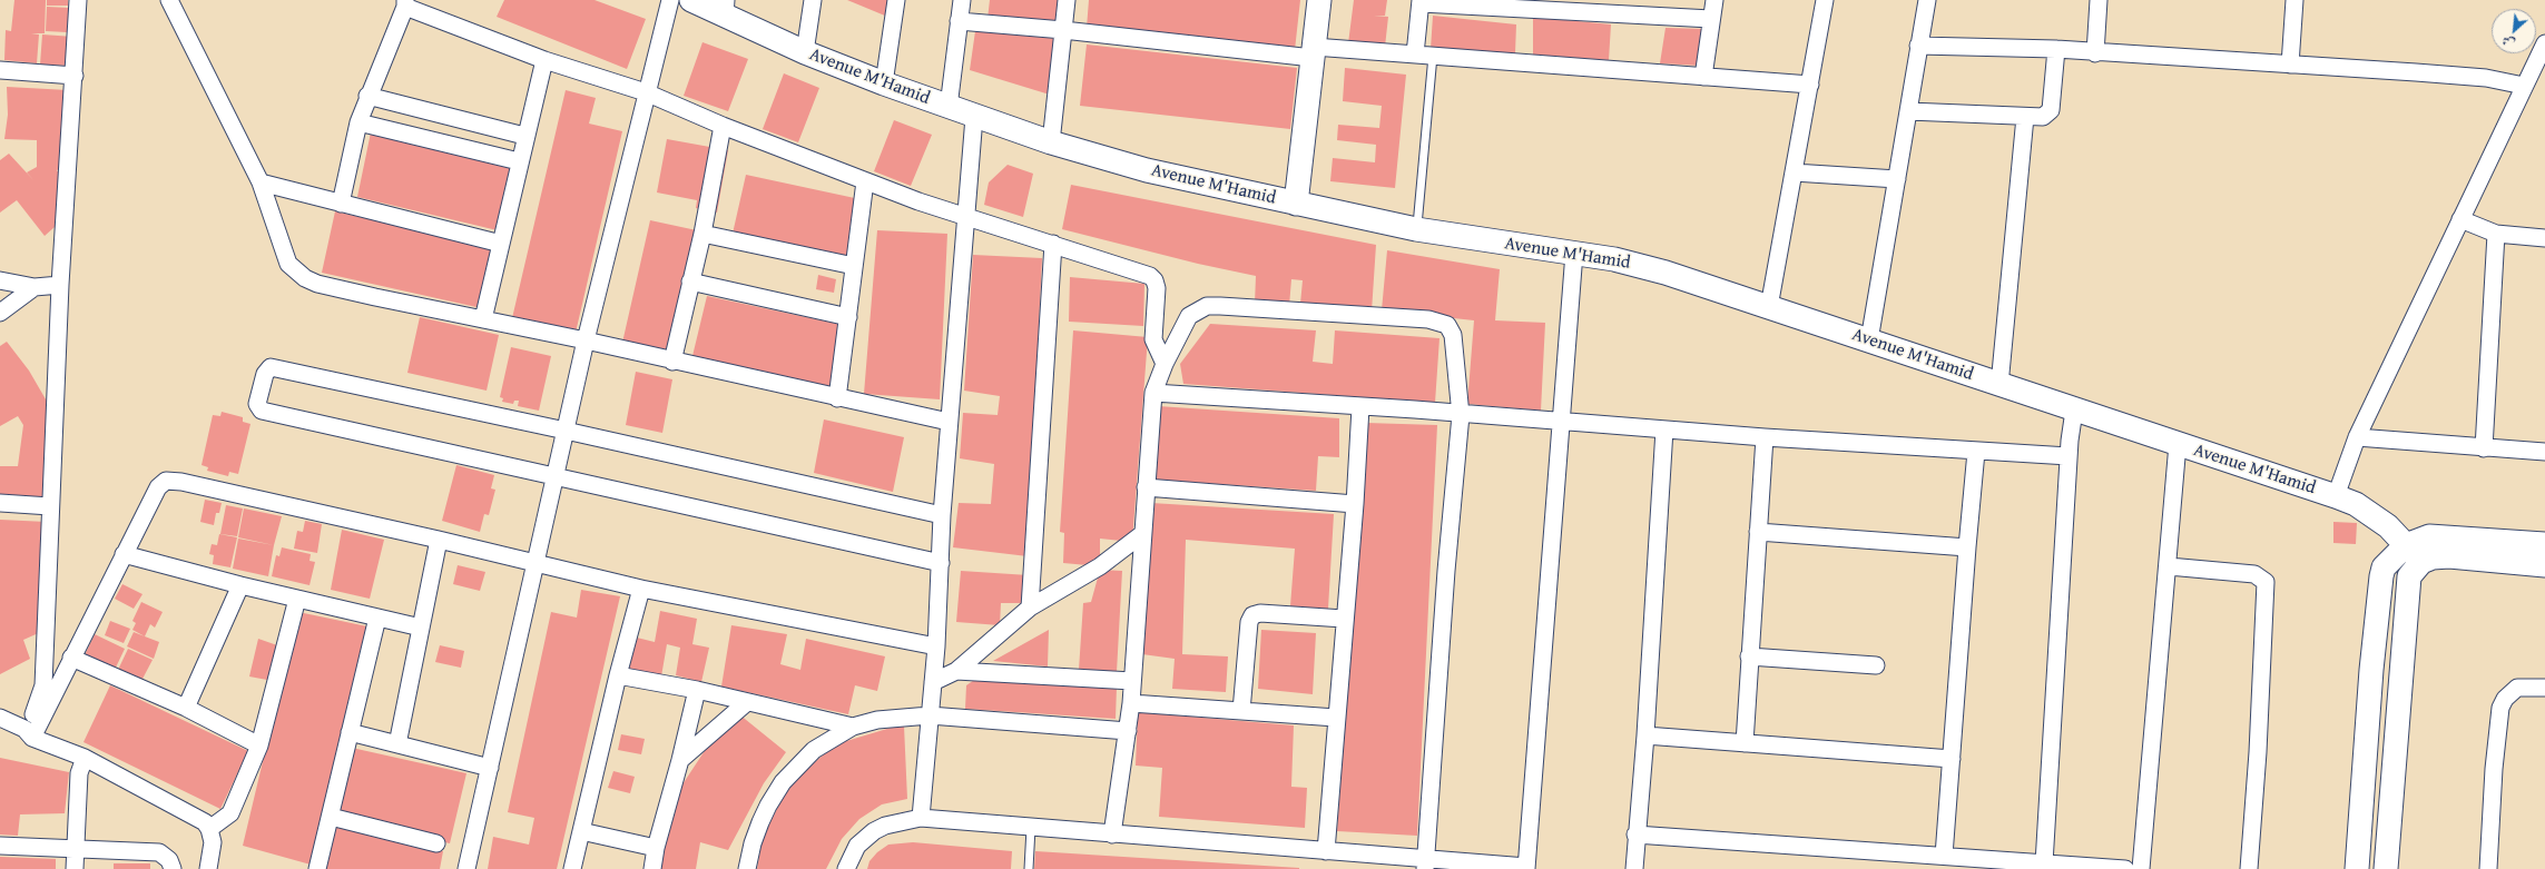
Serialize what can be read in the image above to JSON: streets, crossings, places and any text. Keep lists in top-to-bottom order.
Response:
{
  "streets": {
    "street": ["Avenue M'Hamid"]
  },
  "north": "bottom left"
}
